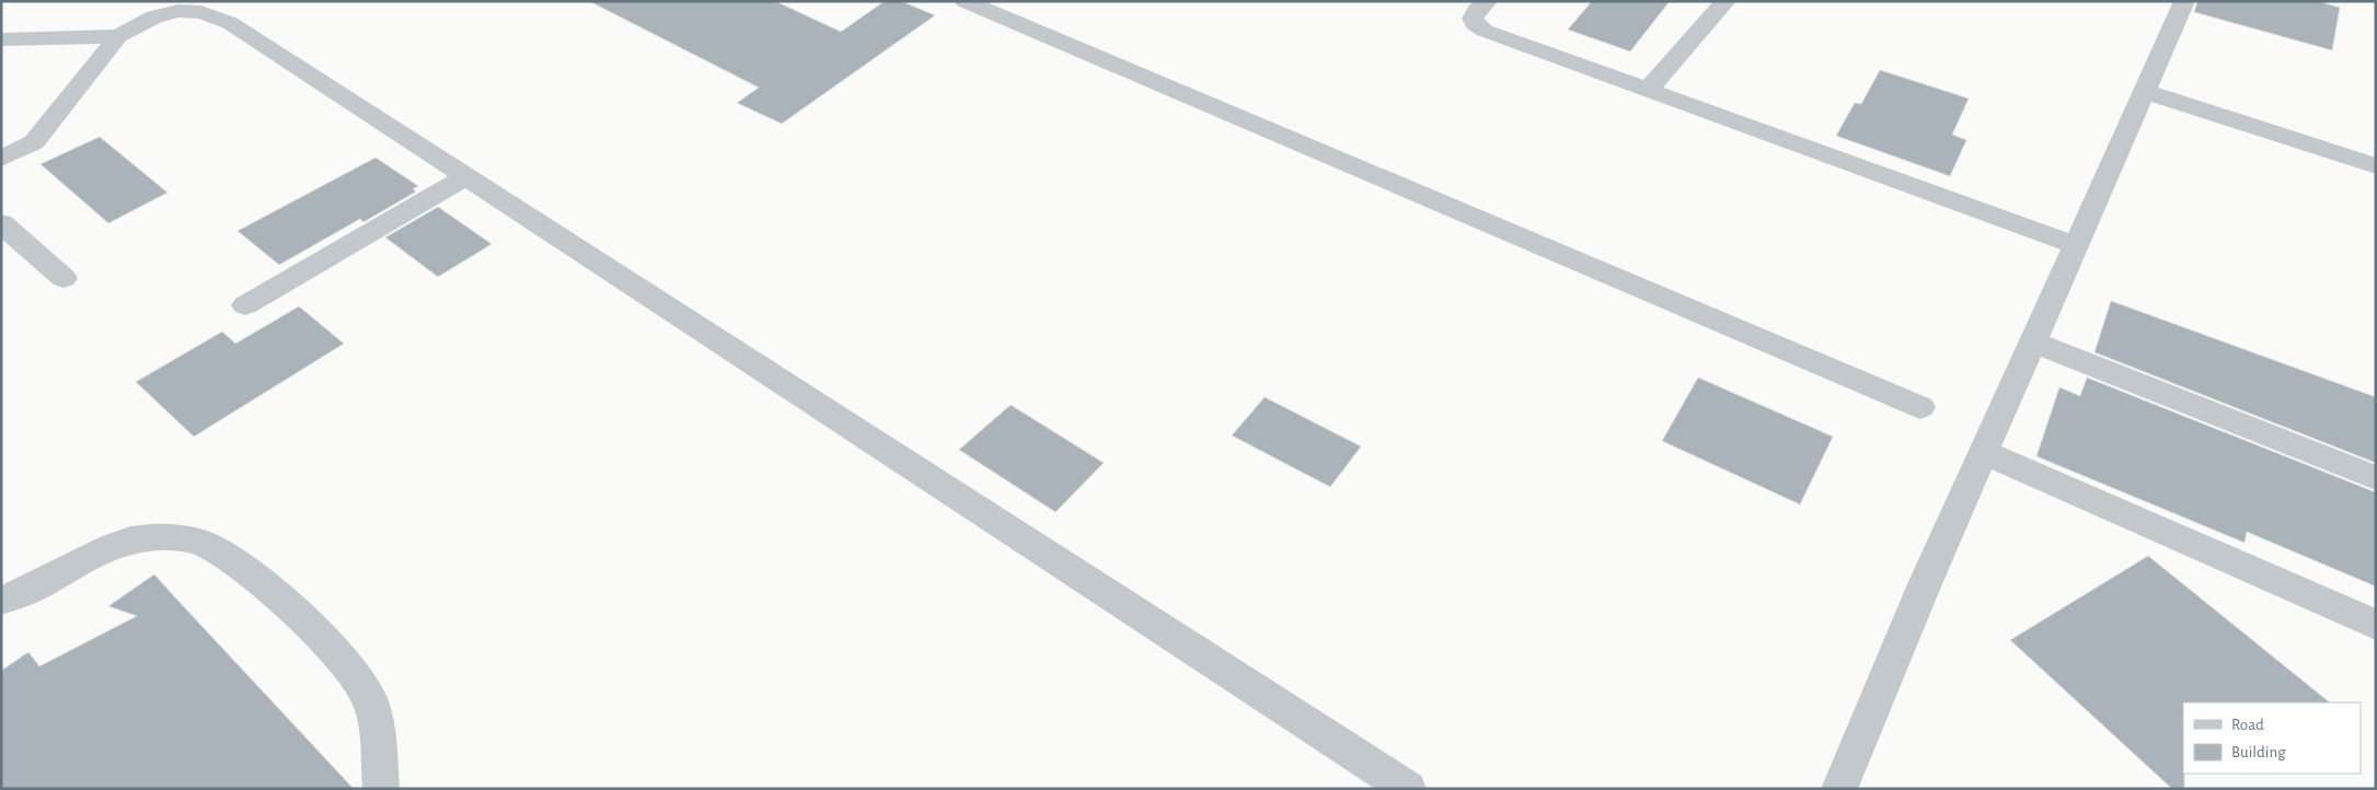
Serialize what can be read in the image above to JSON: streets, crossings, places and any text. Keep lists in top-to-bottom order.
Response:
{
  "legend": ["Road", "Building"]
}
